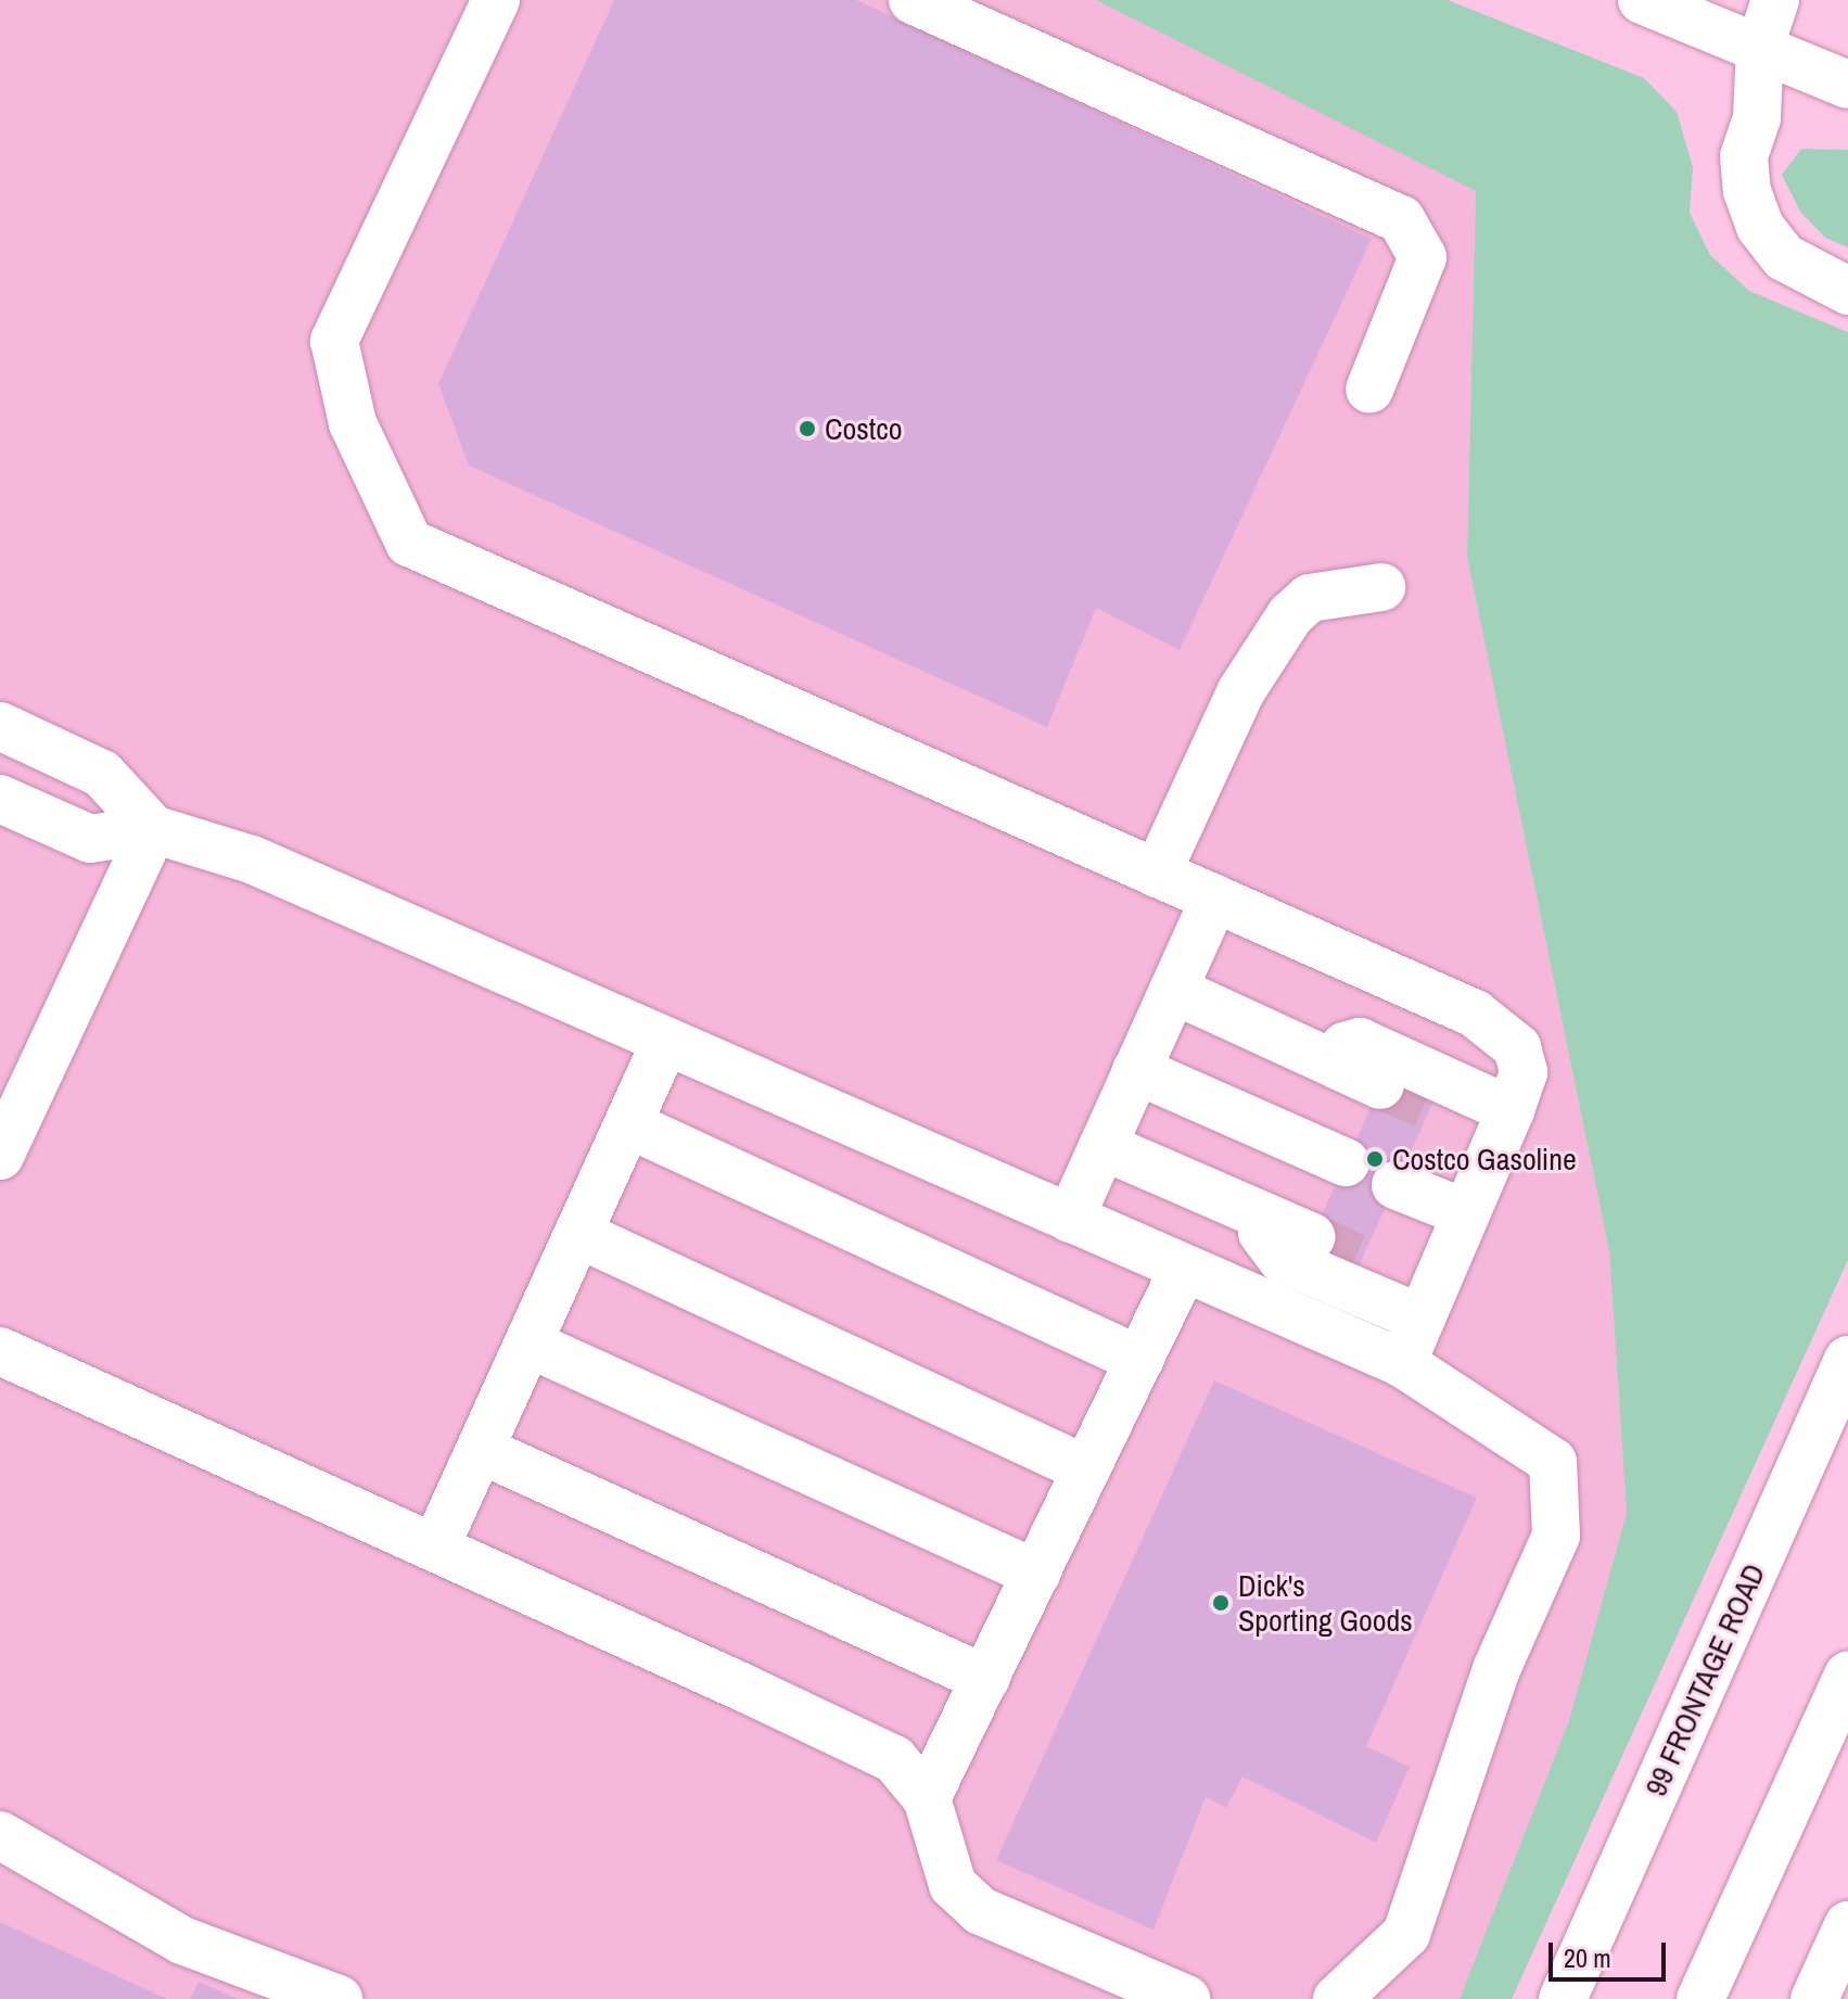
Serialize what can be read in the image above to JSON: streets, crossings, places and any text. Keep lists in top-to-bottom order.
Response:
{
  "streets": {
    "main road": ["99 FRONTAGE ROAD"]
  },
  "places": ["Costco", "Costco Gasoline", "Dick's Sporting Goods"],
  "scale_bar": "20 m"
}
